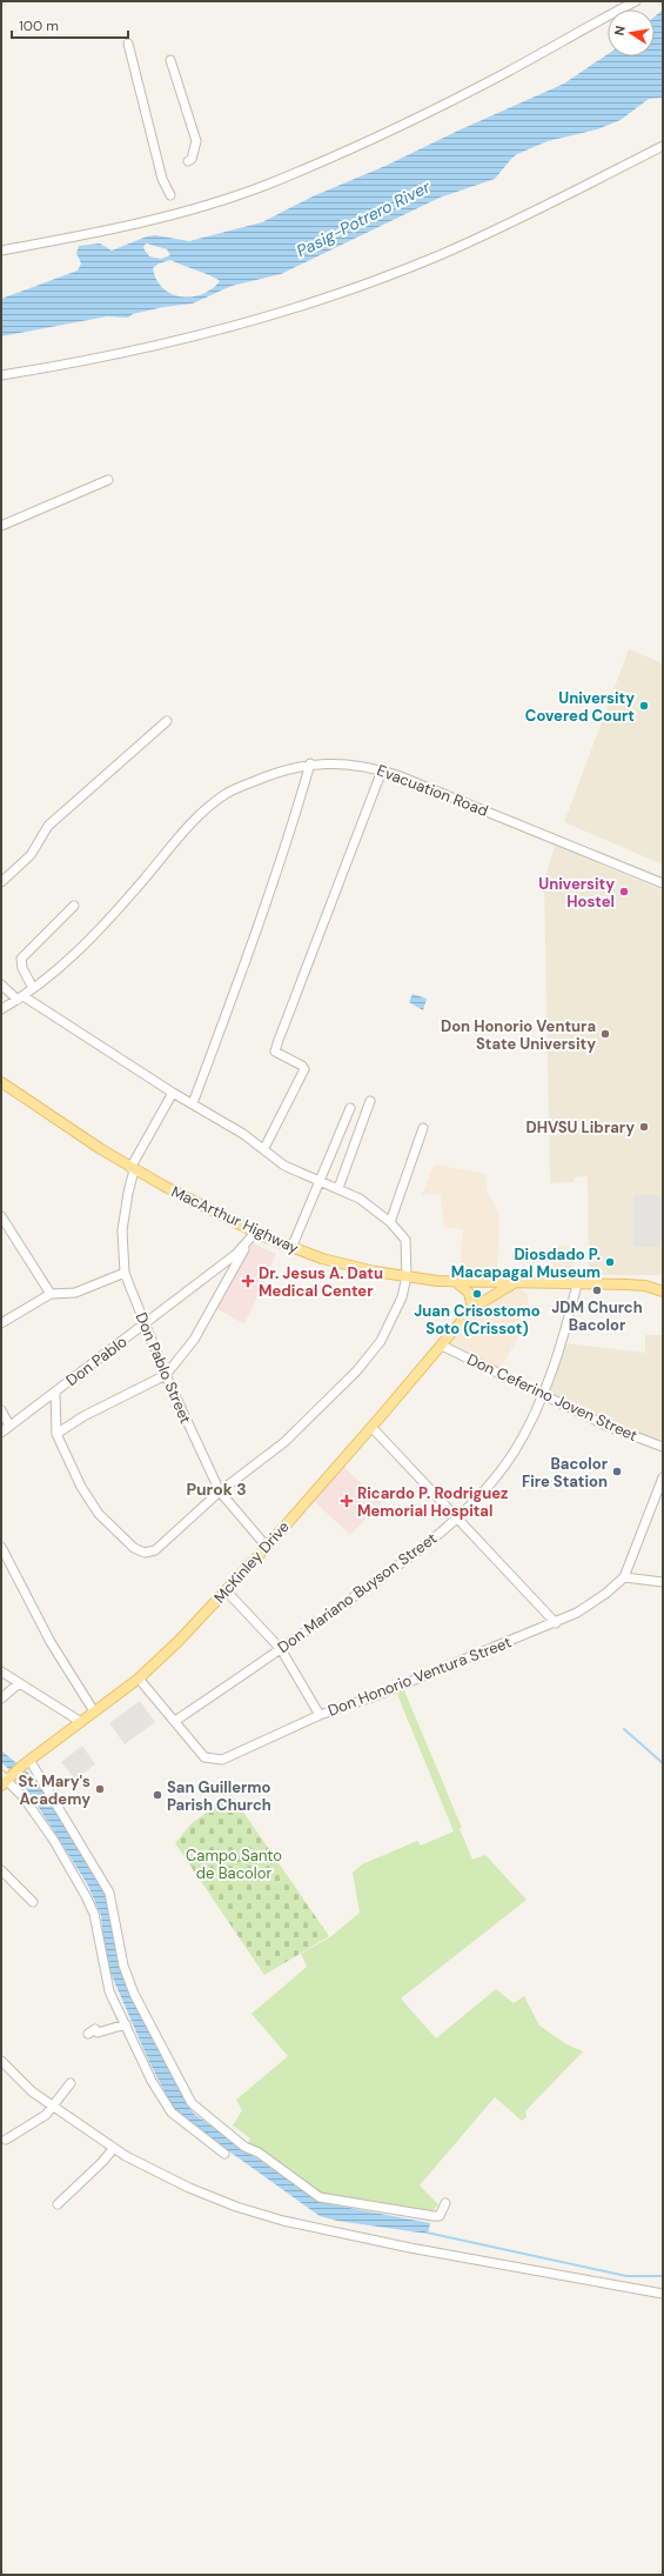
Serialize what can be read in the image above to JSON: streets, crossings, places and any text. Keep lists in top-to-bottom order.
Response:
{
  "streets": {
    "main road": ["MacArthur Highway", "McKinley Drive"],
    "street": [
      "Evacuation Road",
      "Don Pablo",
      "Don Pablo Street",
      "Don Ceferino Joven Street",
      "Don Mariano Buyson Street",
      "Don Honorio Ventura Street"
    ]
  },
  "crossings": [
    ["MacArthur Highway", "Don Pablo"],
    ["MacArthur Highway", "Don Pablo Street"],
    ["MacArthur Highway", "McKinley Drive"],
    ["MacArthur Highway", "Don Mariano Buyson Street"],
    ["Don Pablo", "Don Pablo Street"],
    ["Don Pablo Street", "McKinley Drive"],
    ["Don Ceferino Joven Street", "McKinley Drive"],
    ["Don Ceferino Joven Street", "Don Mariano Buyson Street"],
    ["McKinley Drive", "Don Honorio Ventura Street"],
    ["Don Mariano Buyson Street", "Don Honorio Ventura Street"]
  ],
  "districts": ["Purok 3"],
  "water": ["Pasig-Potrero River"],
  "parks": ["Campo Santo de Bacolor"],
  "places": {
    "other": [
      "University Covered Court",
      "University Hostel",
      "Don Honorio Ventura State University",
      "DHVSU Library",
      "Diosdado P. Macapagal Museum",
      "JDM Church Bacolor",
      "Juan Crisostomo Soto (Crissot)",
      "Bacolor Fire Station",
      "St. Mary's Academy",
      "San Guillermo Parish Church"
    ],
    "health": ["Dr. Jesus A. Datu Medical Center", "Ricardo P. Rodriguez Memorial Hospital"]
  },
  "scale_bar": "100 m",
  "north": "left"
}
